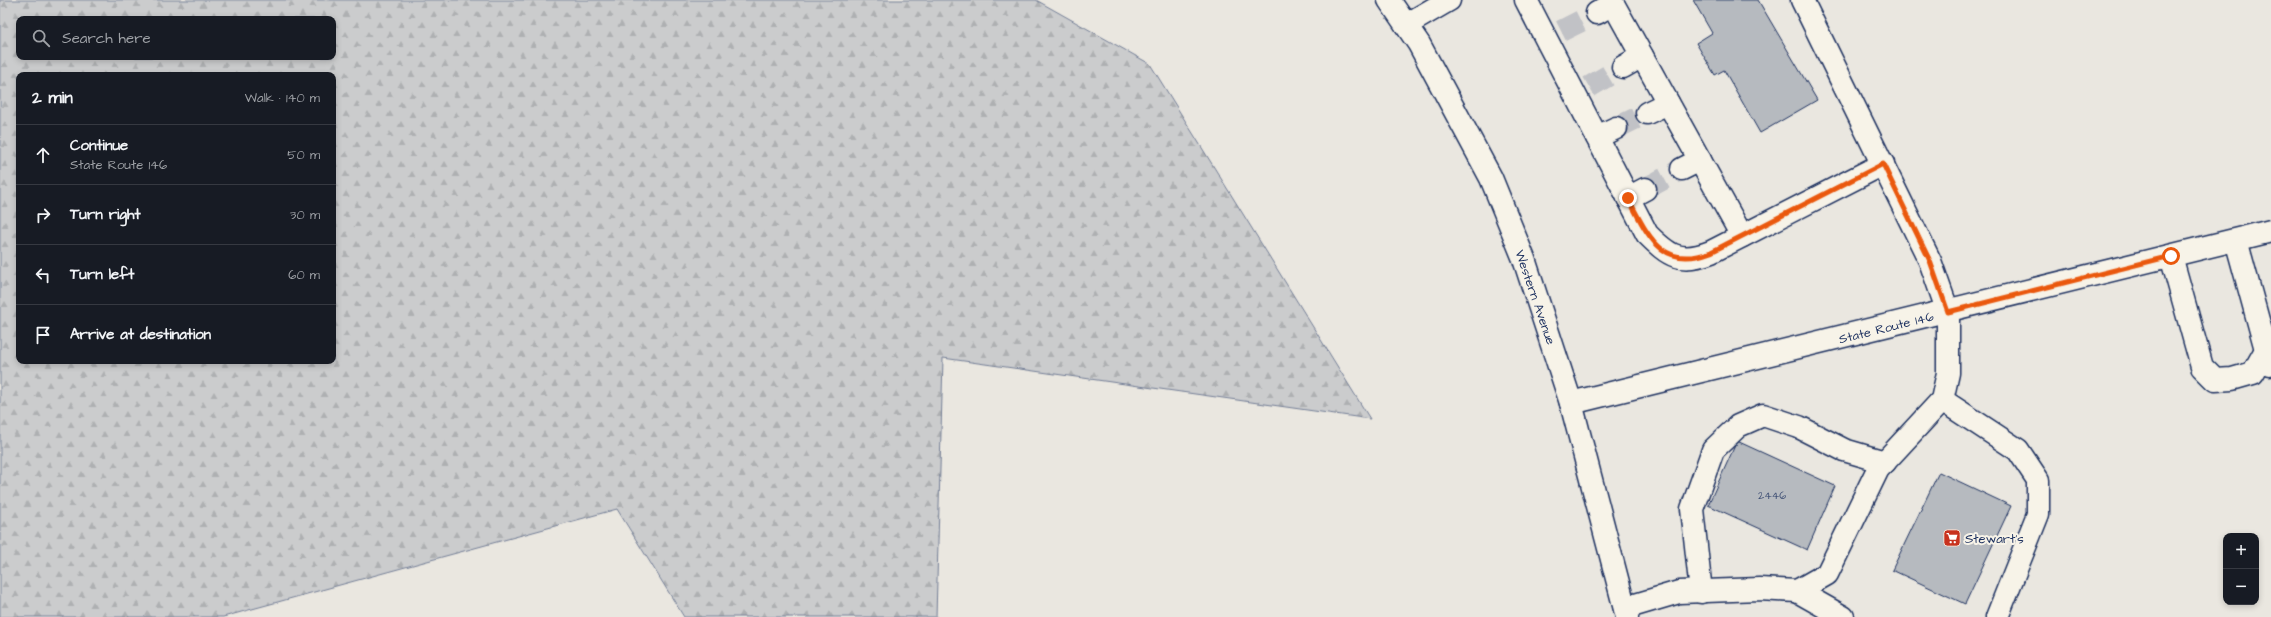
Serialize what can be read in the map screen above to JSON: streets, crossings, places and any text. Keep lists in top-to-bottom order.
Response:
{
  "streets": {
    "main road": ["Western Avenue", "State Route 146"]
  },
  "crossings": [
    ["Western Avenue", "State Route 146"]
  ],
  "places": {
    "supermarket": ["Stewart's"]
  },
  "house_numbers": ["2446"],
  "page": {
    "search": "Search here",
    "heading": ["2 min", "Walk · 140 m"],
    "list": [
      ["Continue", "State Route 146", "50 m"],
      ["Turn right", "30 m"],
      ["Turn left", "60 m"],
      "Arrive at destination"
    ],
    "map_buttons": ["+", "−"]
  }
}
